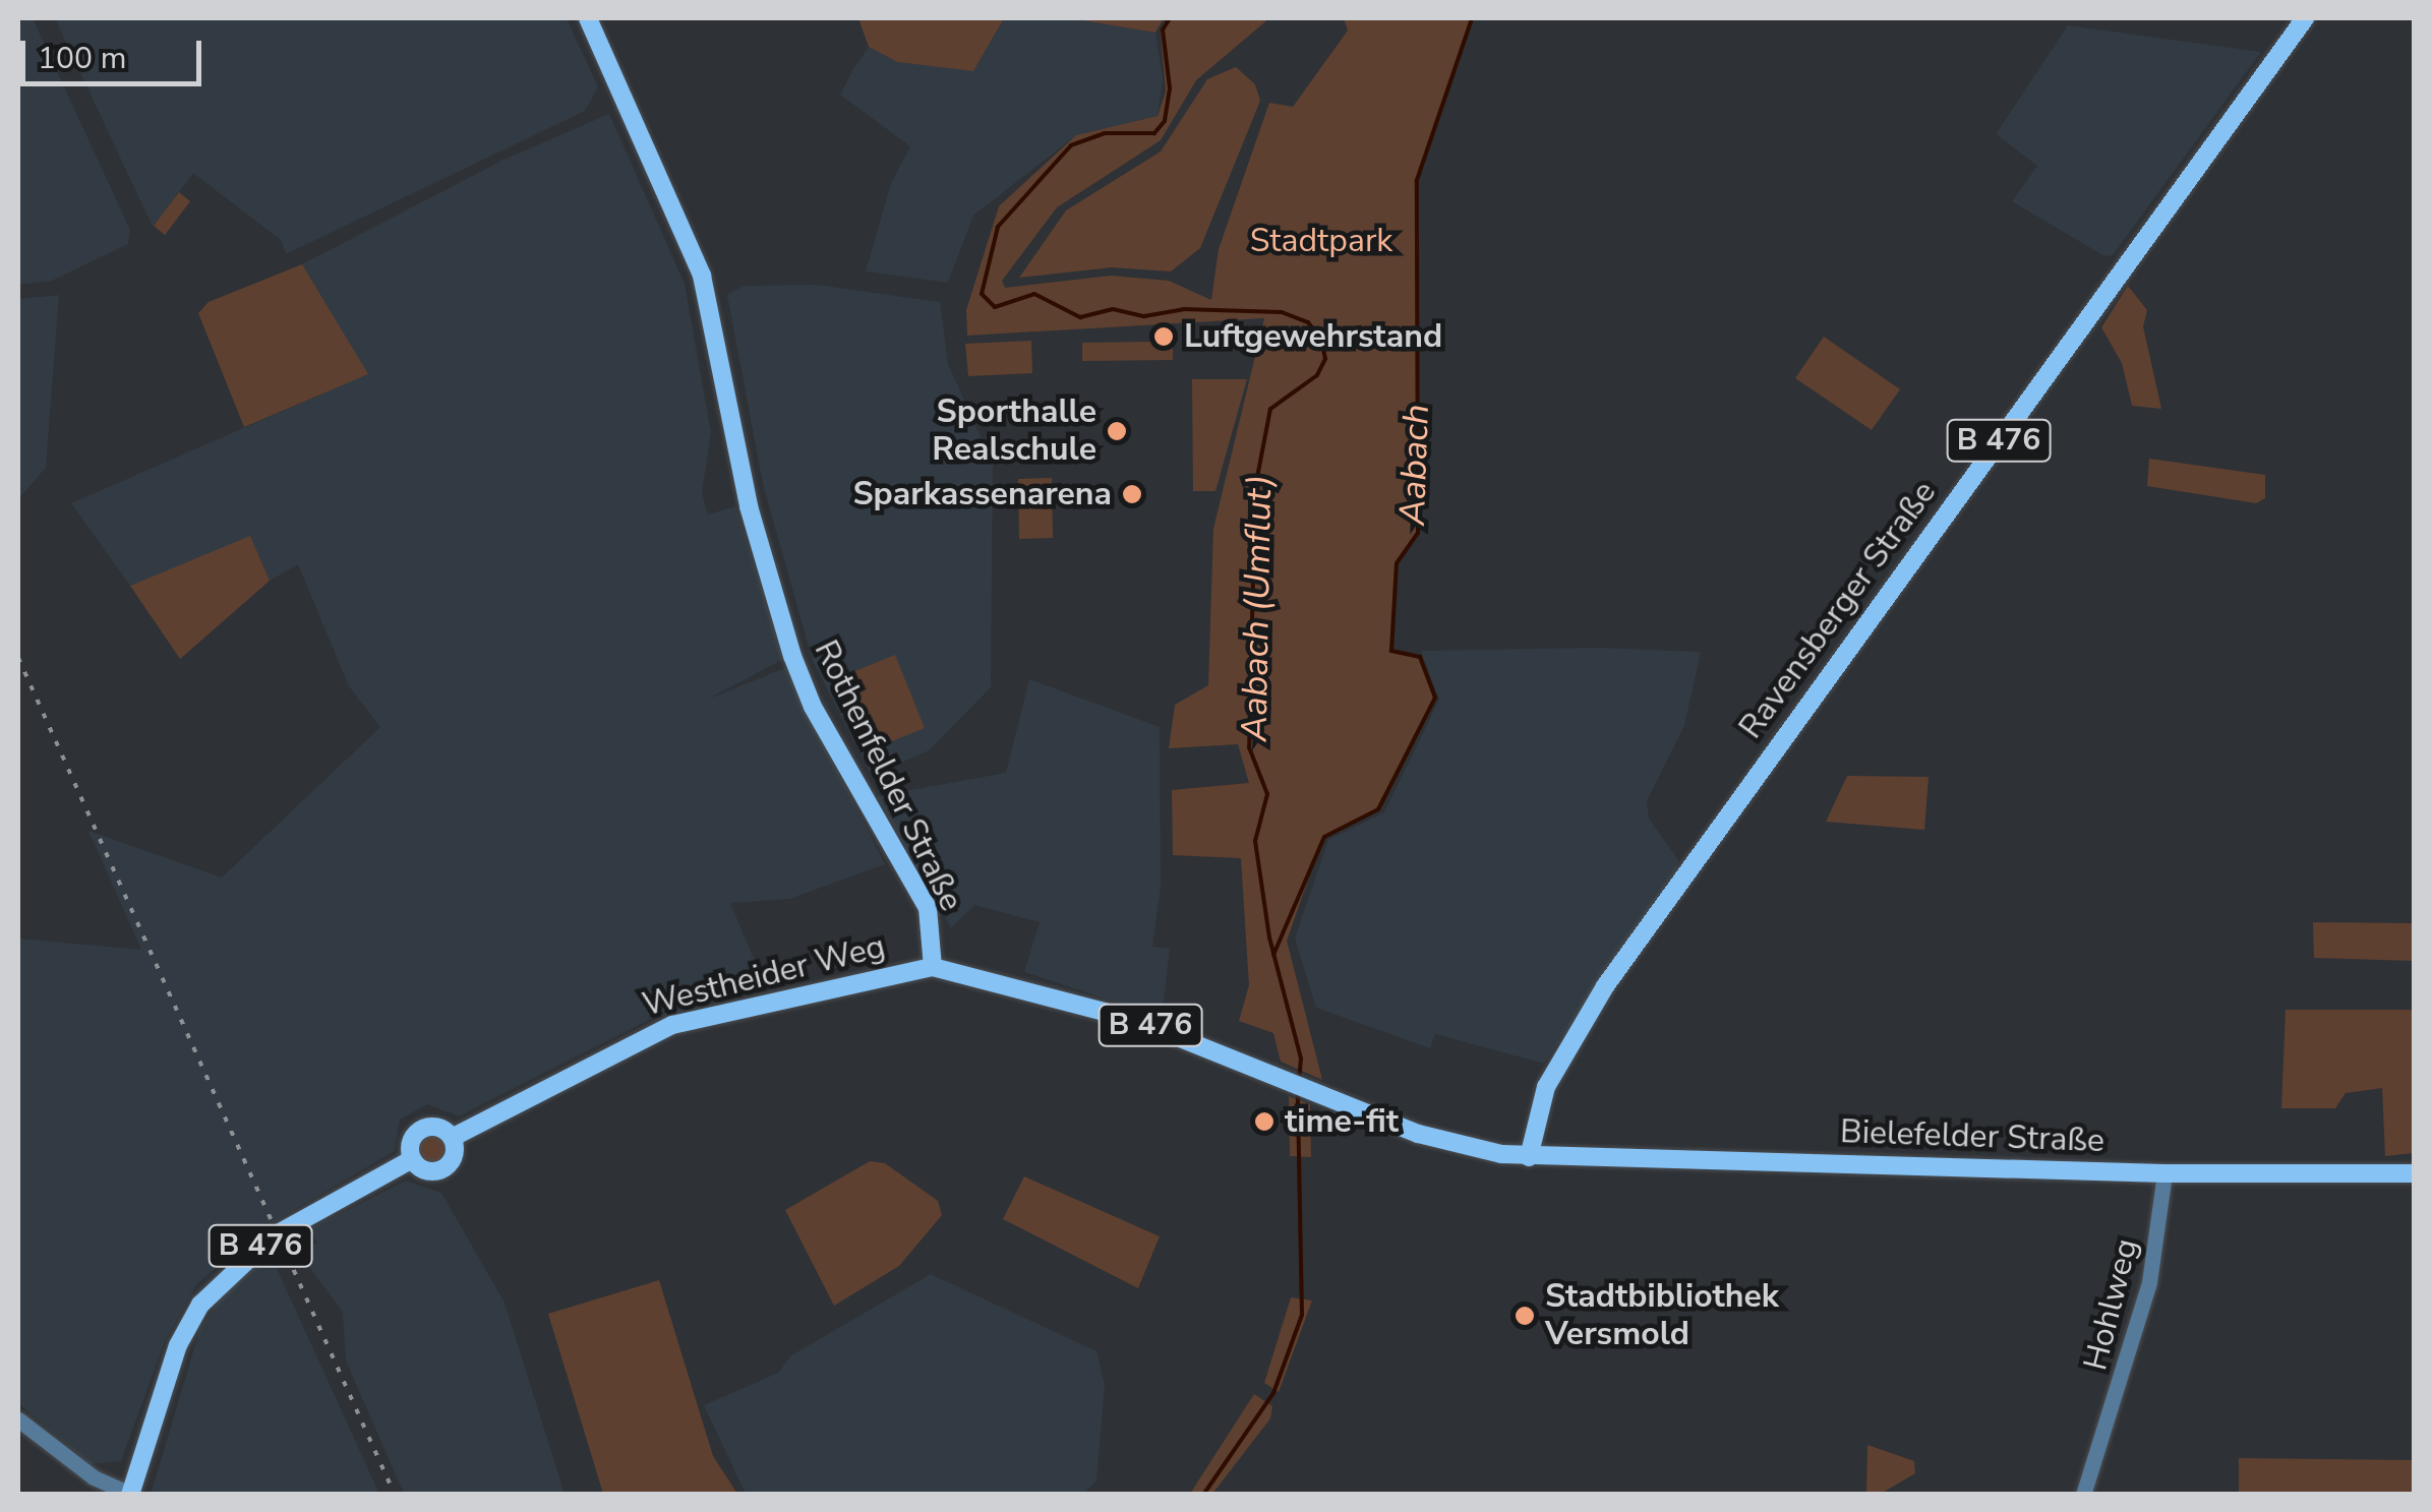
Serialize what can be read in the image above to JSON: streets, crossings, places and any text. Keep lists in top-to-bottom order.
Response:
{
  "streets": {
    "main road": [
      "B 476",
      "Ravensberger Straße",
      "Rothenfelder Straße",
      "Westheider Weg",
      "Bielefelder Straße"
    ],
    "street": ["Hohlweg"]
  },
  "crossings": [
    ["B 476", "Ravensberger Straße"],
    ["B 476", "Rothenfelder Straße"],
    ["B 476", "Westheider Weg"],
    ["B 476", "Bielefelder Straße"],
    ["Ravensberger Straße", "Bielefelder Straße"],
    ["Rothenfelder Straße", "Westheider Weg"],
    ["Bielefelder Straße", "Hohlweg"]
  ],
  "water": ["Aabach", "Aabach (Umflut)"],
  "parks": ["Stadtpark"],
  "places": [
    "Luftgewehrstand",
    "Sporthalle Realschule",
    "Sparkassenarena",
    "time-fit",
    "Stadtbibliothek Versmold"
  ],
  "scale_bar": "100 m"
}
